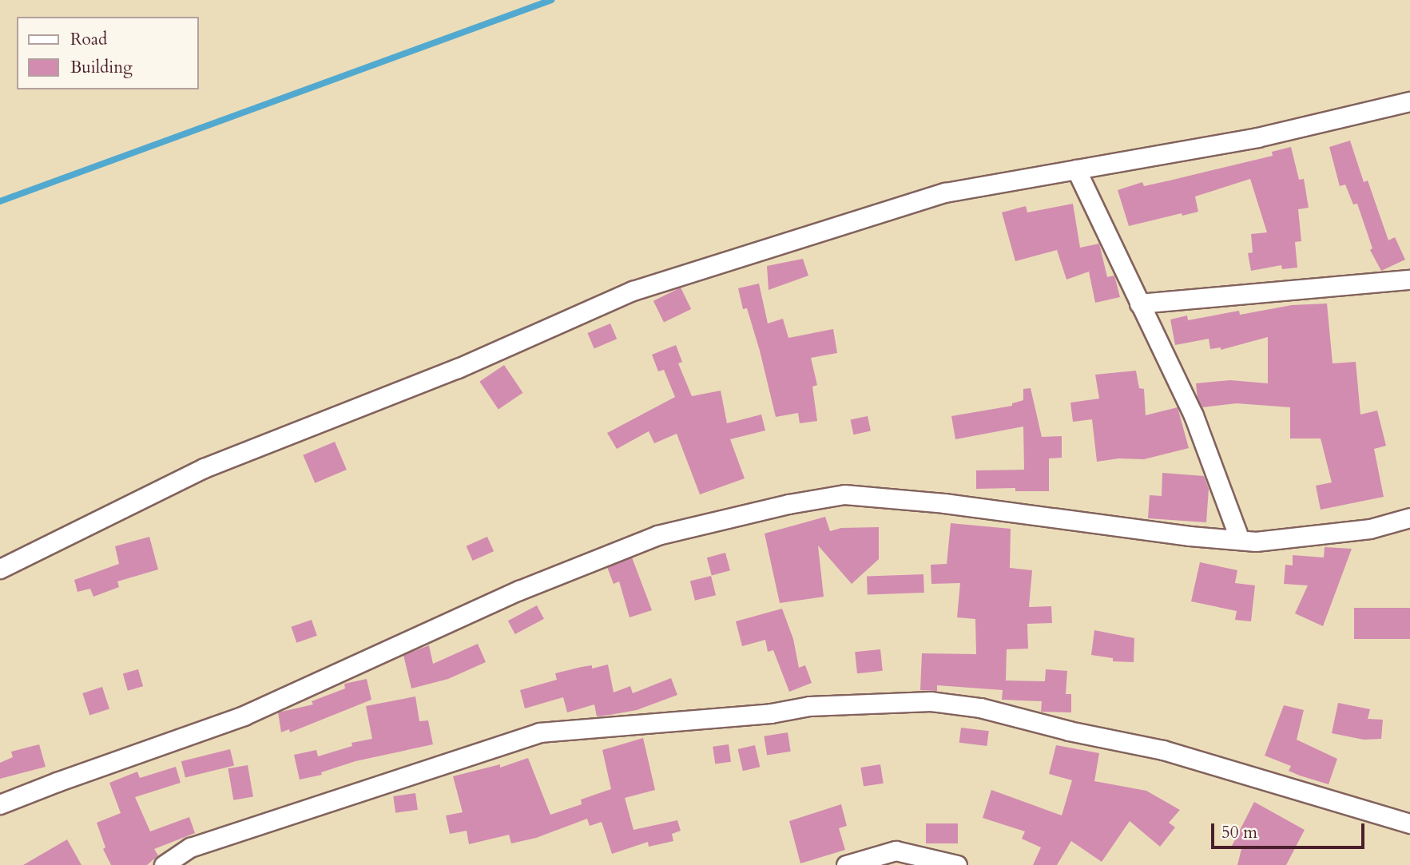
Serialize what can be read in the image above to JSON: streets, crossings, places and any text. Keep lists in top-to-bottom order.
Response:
{
  "legend": ["Road", "Building"],
  "scale_bar": "50 m"
}
